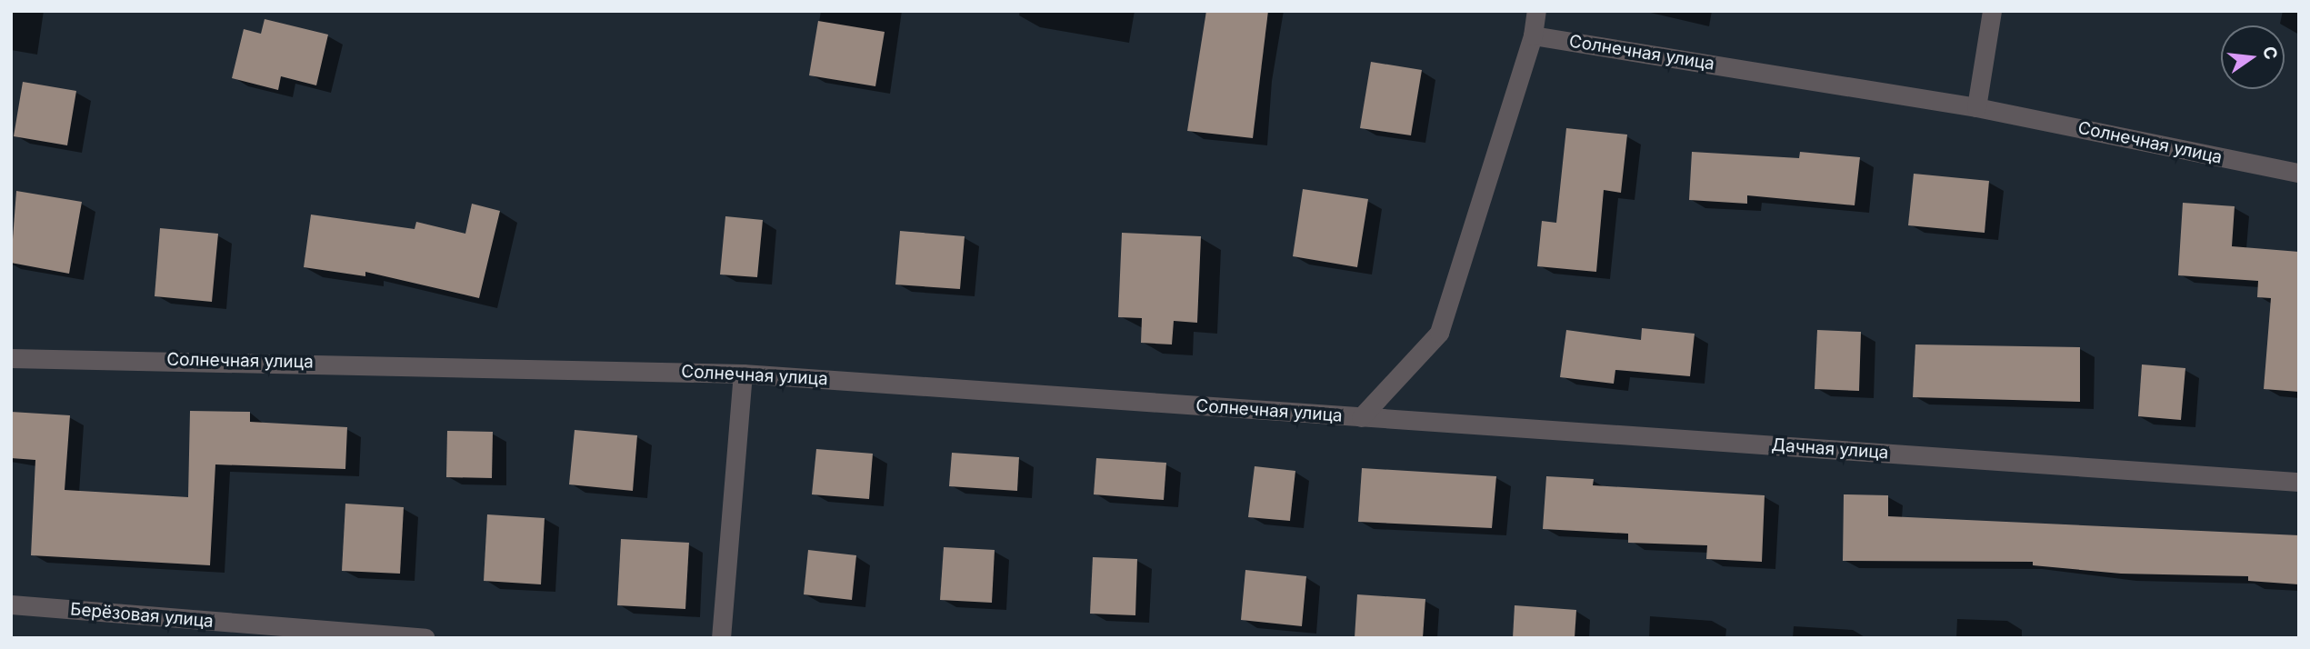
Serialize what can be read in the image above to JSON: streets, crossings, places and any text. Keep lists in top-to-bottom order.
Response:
{
  "streets": {
    "street": ["Солнечная улица", "Дачная улица", "Берёзовая улица"]
  },
  "crossings": [
    ["Солнечная улица", "Дачная улица"]
  ],
  "north": "right"
}
